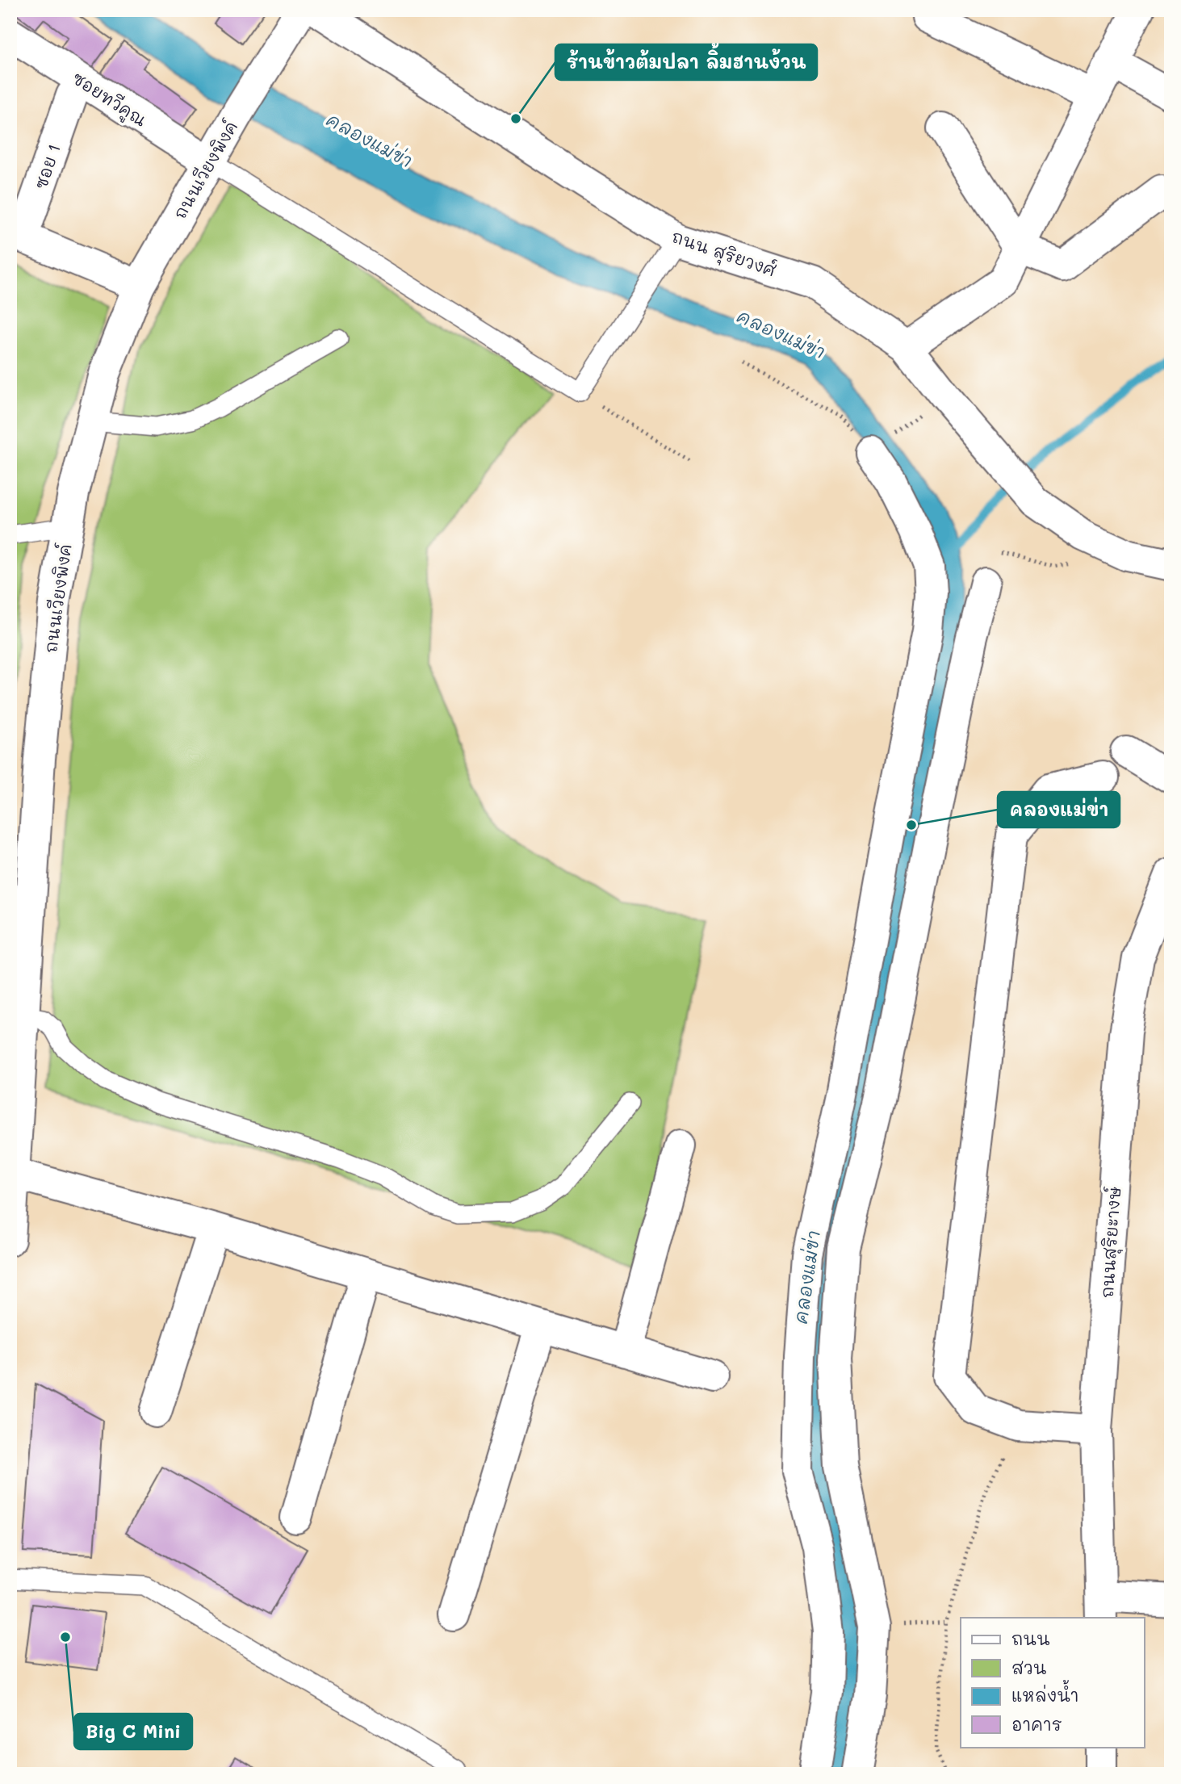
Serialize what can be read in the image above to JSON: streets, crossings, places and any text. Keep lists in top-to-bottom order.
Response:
{
  "streets": {
    "street": [
      "ซอยทวีคูณ",
      "ซอย 1",
      "ถนนเวียงพิงค์",
      "ถนน สุริยวงศ์",
      "ถนนสุริยะางษ์"
    ]
  },
  "crossings": [
    ["ซอยทวีคูณ", "ถนนเวียงพิงค์"]
  ],
  "water": ["คลองแม่ข่า"],
  "places": ["ร้านข้าวต้มปลา ลิ้มฮานง้วน", "คลองแม่ข่า", "Big C Mini"],
  "legend": [
    "ถนน",
    "สวน",
    "แหล่งน้ำ",
    "อาคาร"
  ]
}
